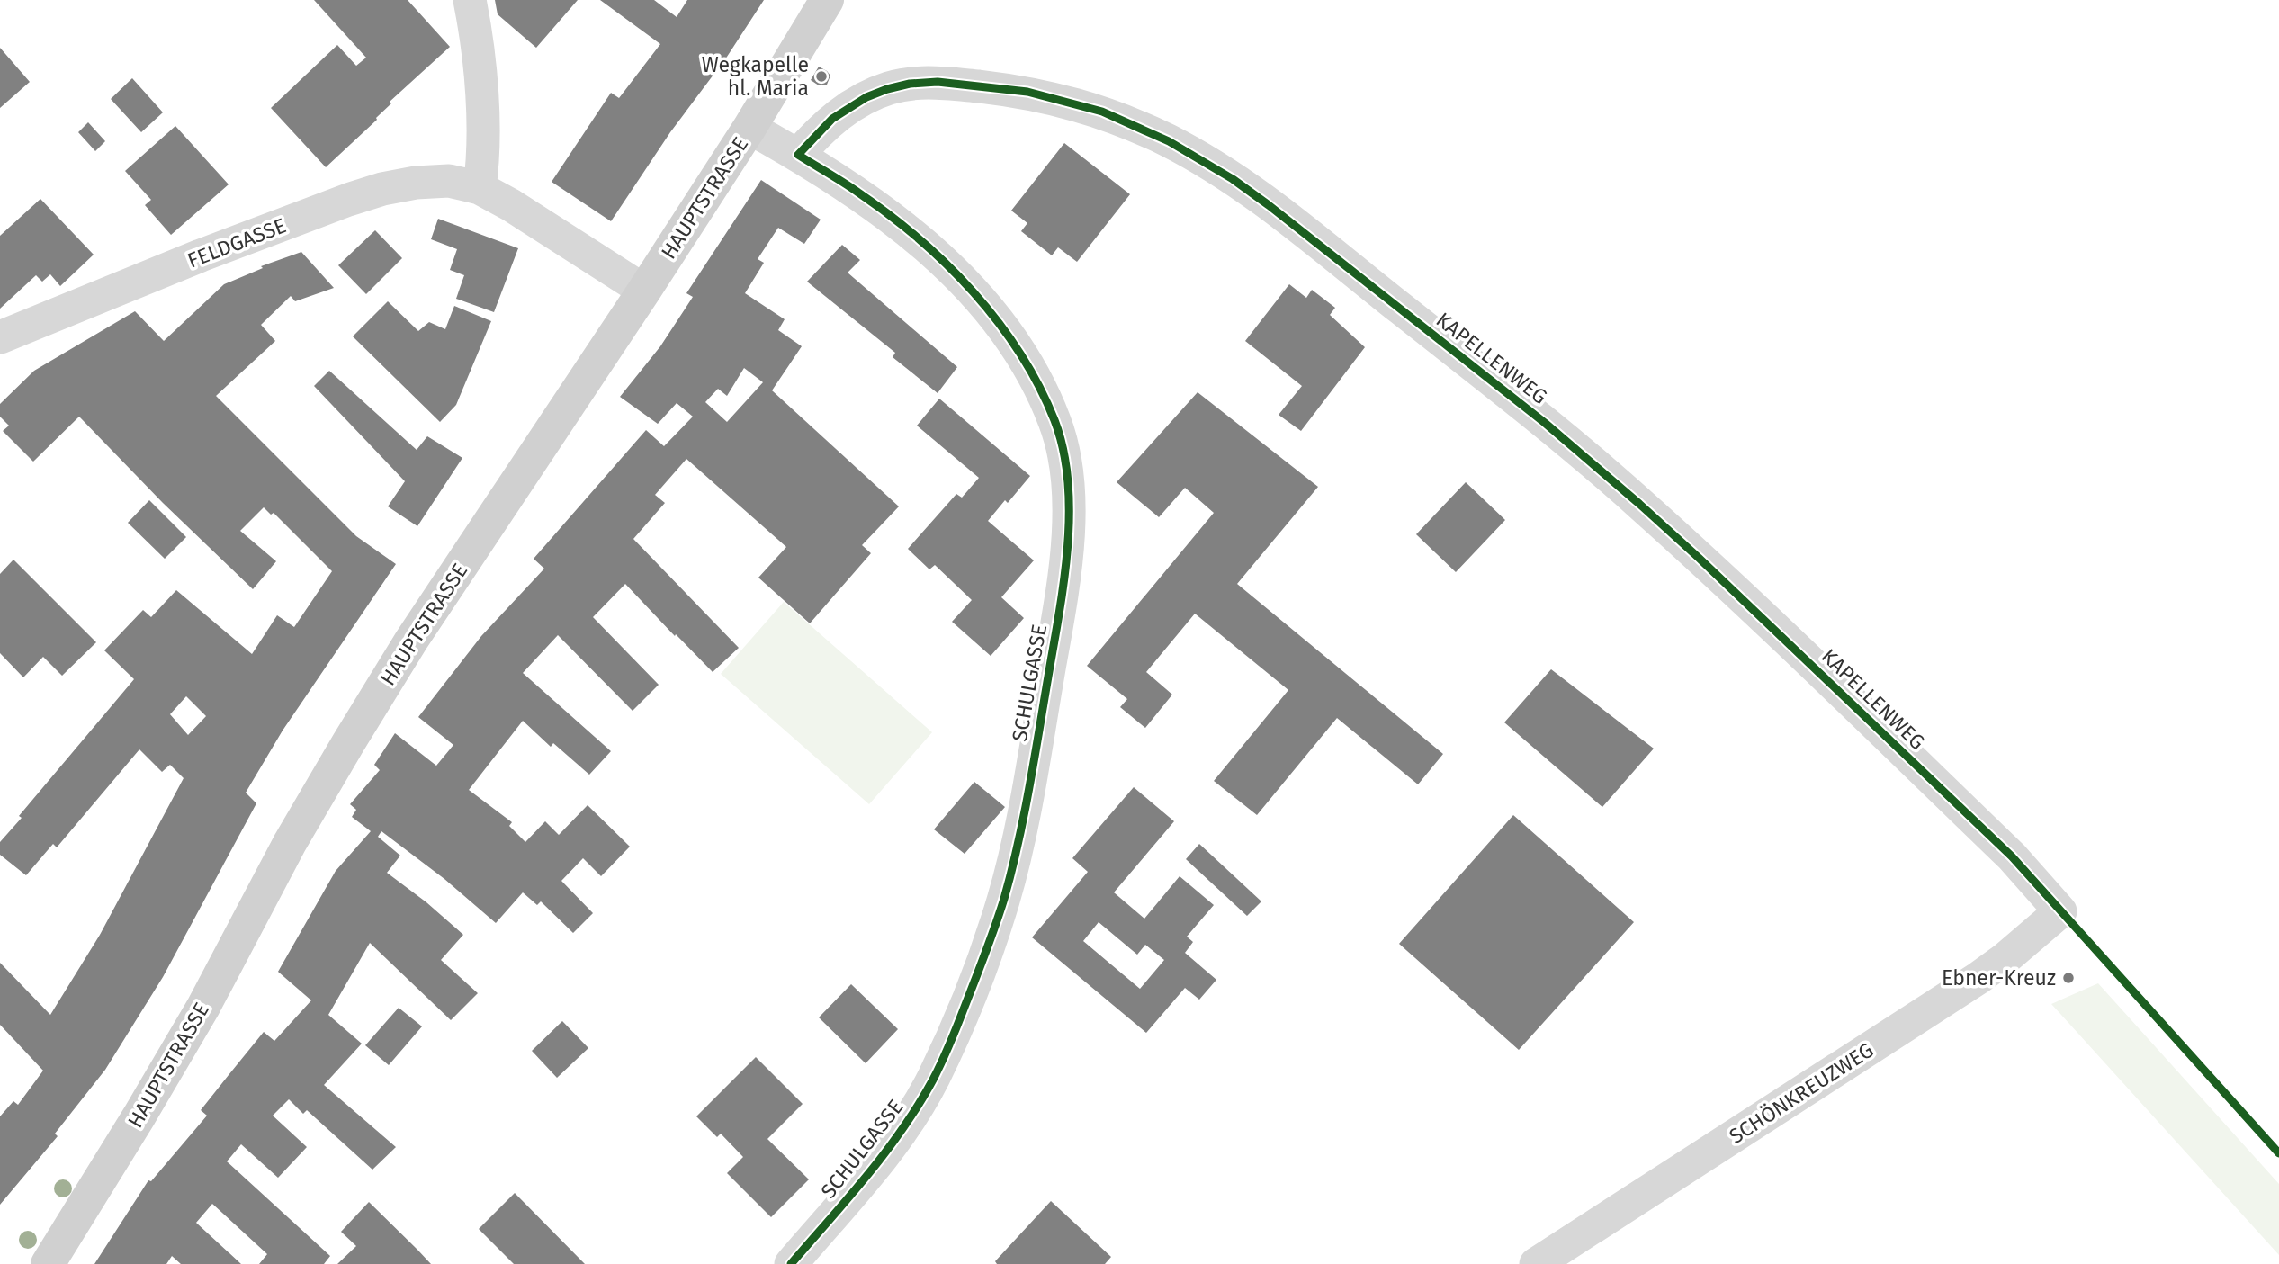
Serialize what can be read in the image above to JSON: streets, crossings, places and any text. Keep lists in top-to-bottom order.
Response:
{
  "streets": {
    "main road": ["HAUPTSTRASSE"],
    "street": [
      "FELDGASSE",
      "KAPELLENWEG",
      "SCHULGASSE",
      "SCHÖNKREUZWEG"
    ]
  },
  "crossings": [
    ["HAUPTSTRASSE", "FELDGASSE"],
    ["KAPELLENWEG", "SCHULGASSE"],
    ["KAPELLENWEG", "SCHÖNKREUZWEG"]
  ],
  "places": ["Wegkapelle hl. Maria", "Ebner-Kreuz"]
}
